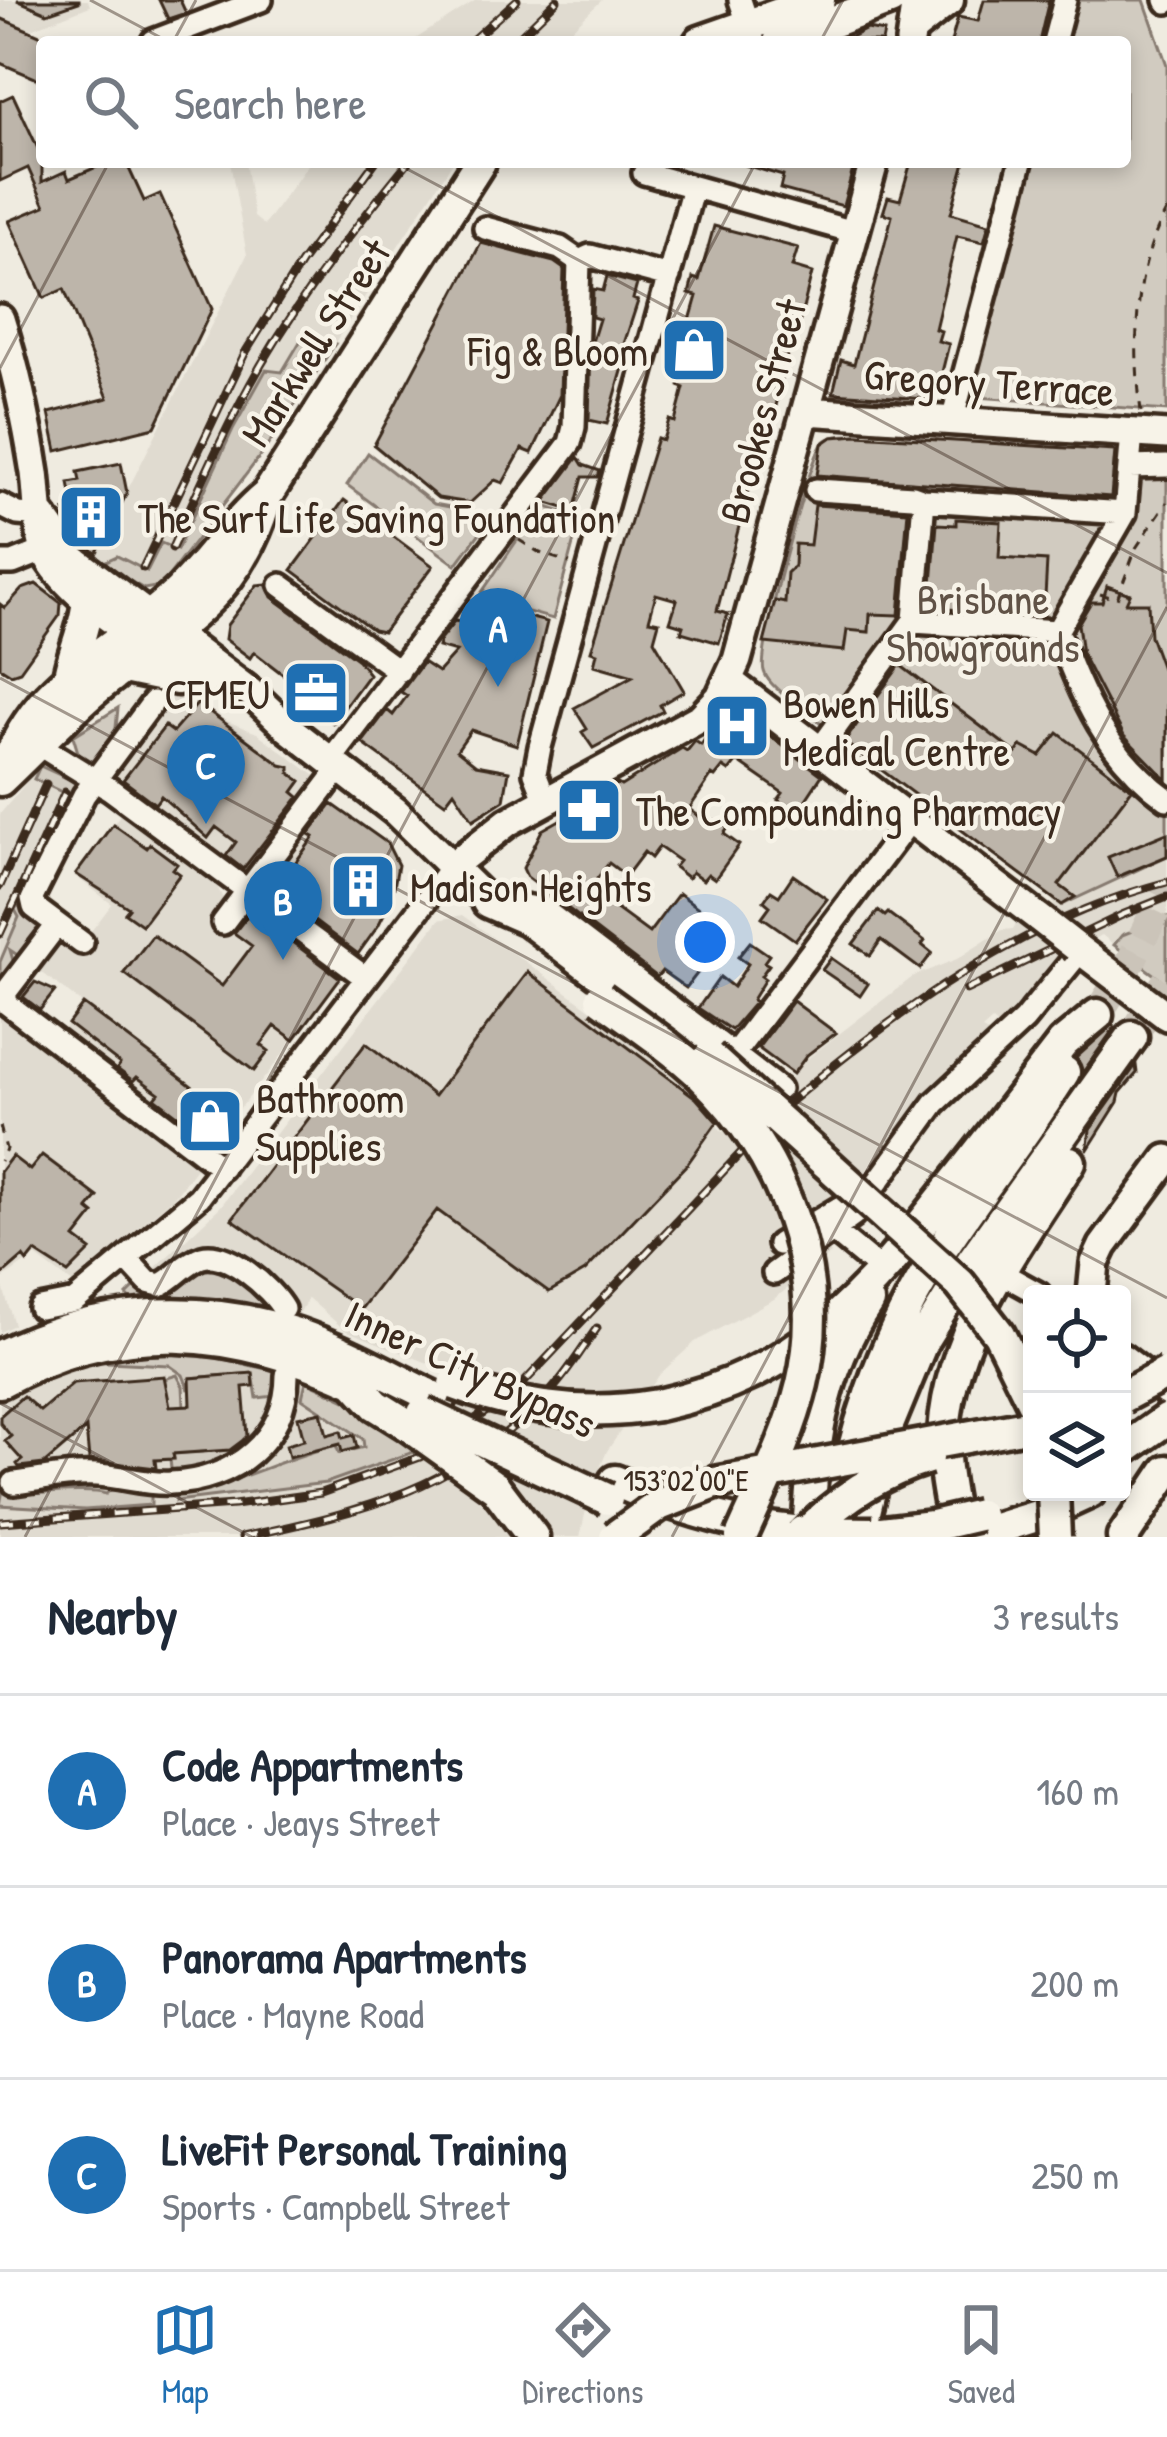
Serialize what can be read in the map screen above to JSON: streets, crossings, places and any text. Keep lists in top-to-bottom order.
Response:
{
  "streets": {
    "highway": ["Markwell Street", "Inner City Bypass"],
    "main road": ["Gregory Terrace", "Brookes Street"]
  },
  "crossings": [
    ["Gregory Terrace", "Brookes Street"]
  ],
  "parks": ["Brisbane Showgrounds"],
  "places": {
    "shop": ["Fig & Bloom", "Bathroom Supplies"],
    "building": ["The Surf Life Saving Foundation", "Madison Heights"],
    "office": ["CFMEU"],
    "hospital": ["Bowen Hills Medical Centre"],
    "pharmacy": ["The Compounding Pharmacy"]
  },
  "page": {
    "search": "Search here",
    "pins": ["A", "C", "B"],
    "heading": ["Nearby", "3 results"],
    "list": [
      {
        "mark": "A",
        "name": "Code Appartments",
        "note": "Place · Jeays Street",
        "value": "160 m"
      },
      {
        "mark": "B",
        "name": "Panorama Apartments",
        "note": "Place · Mayne Road",
        "value": "200 m"
      },
      {
        "mark": "C",
        "name": "LiveFit Personal Training",
        "note": "Sports · Campbell Street",
        "value": "250 m"
      }
    ],
    "nav": ["Map", "Directions", "Saved"]
  },
  "coordinates": ["153°02'00\"E"]
}
